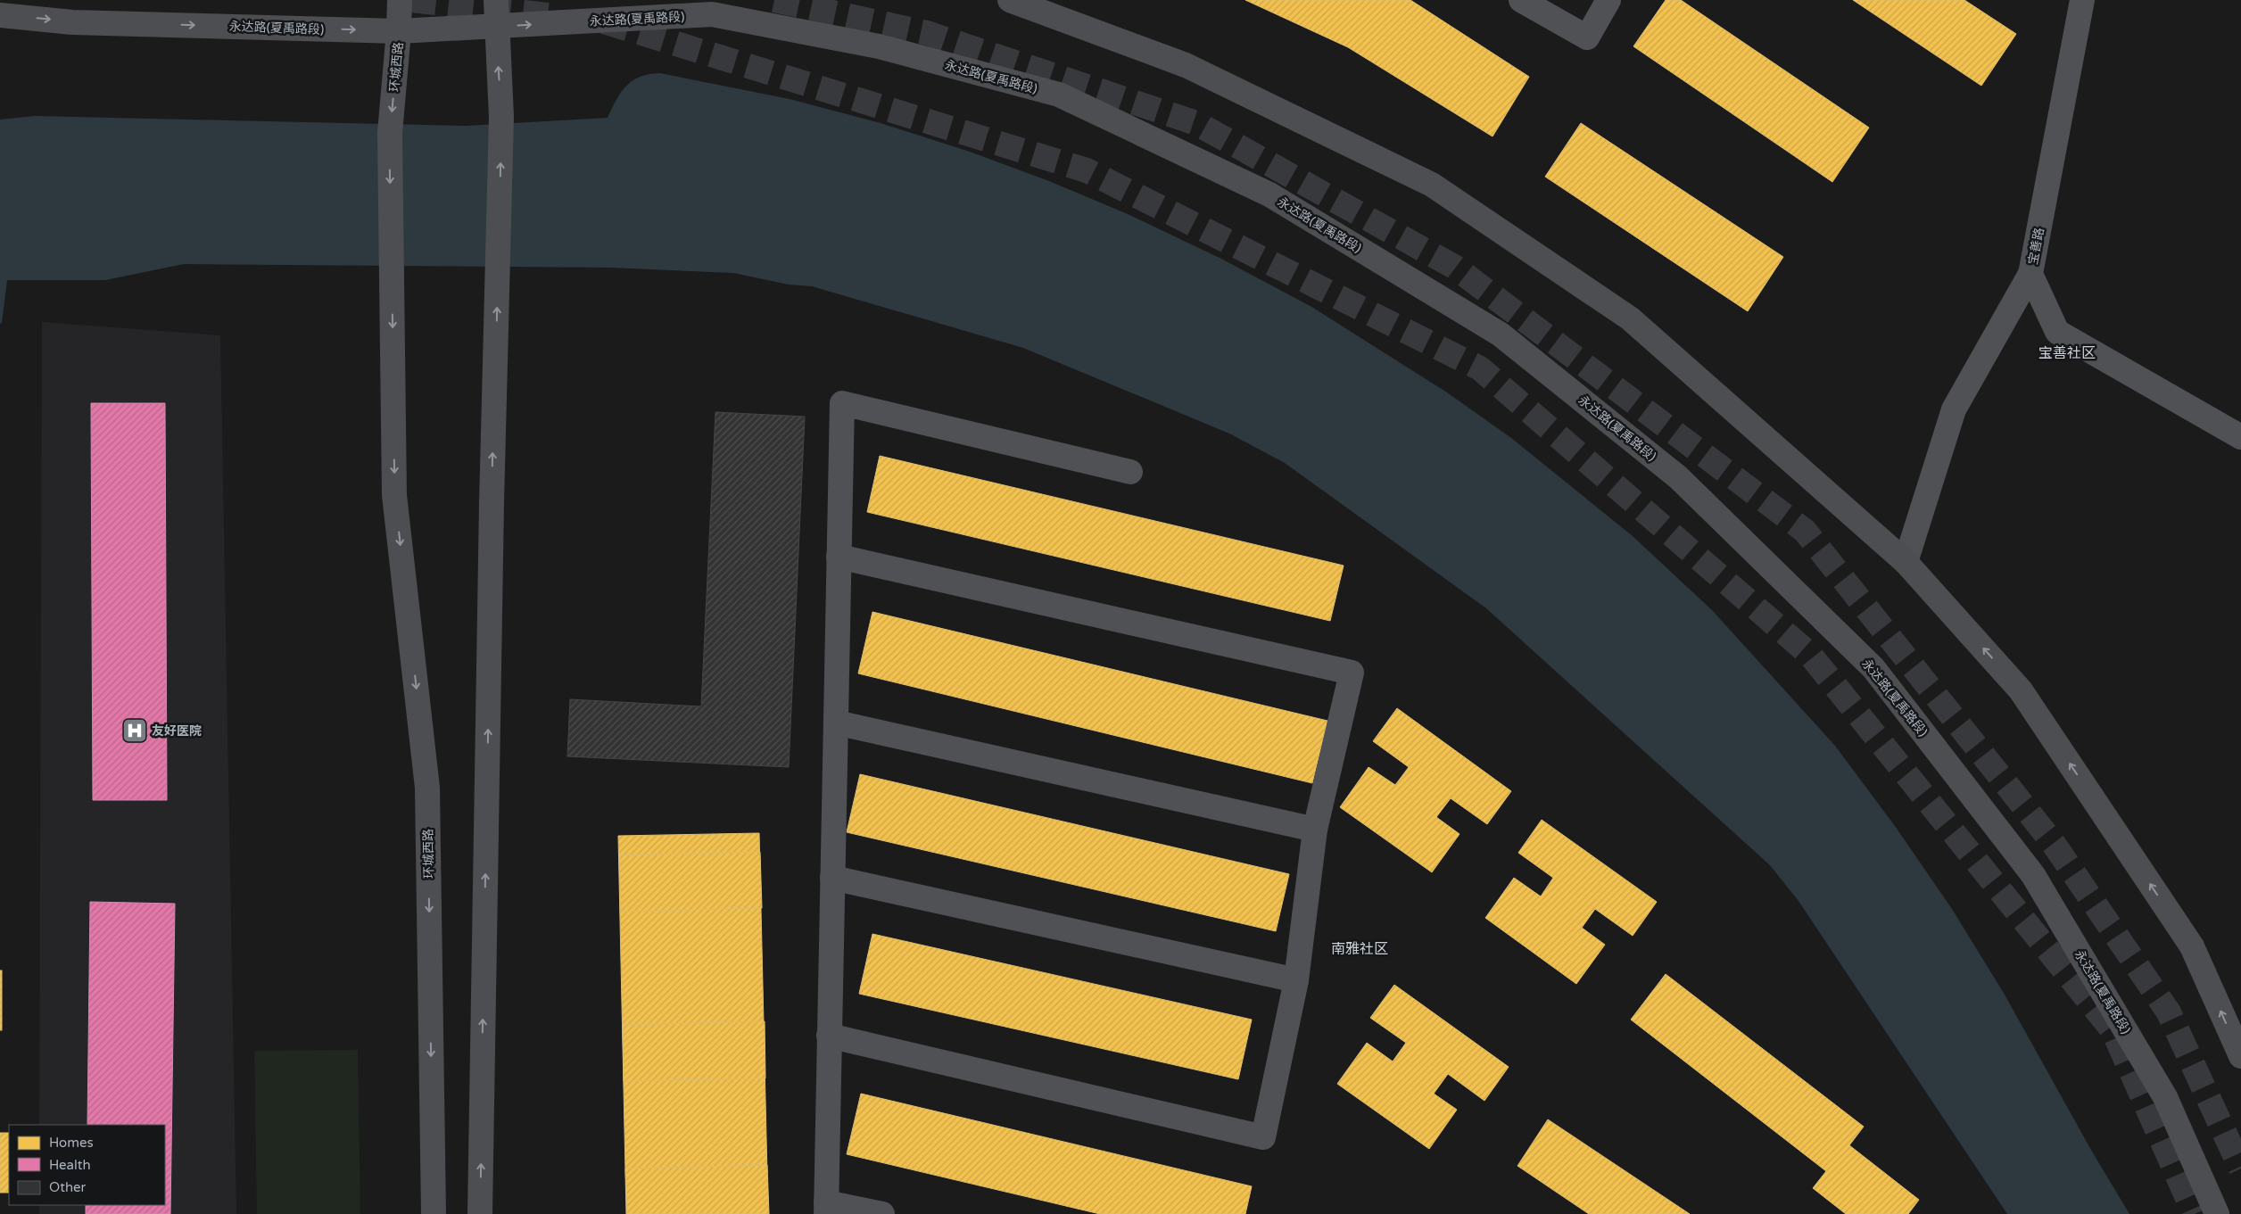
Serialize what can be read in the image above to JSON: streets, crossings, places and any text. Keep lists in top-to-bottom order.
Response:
{
  "streets": {
    "main road": ["永达路(夏禹路段)", "环城西路"],
    "street": ["宝善路"]
  },
  "crossings": [
    ["永达路(夏禹路段)", "环城西路"]
  ],
  "districts": ["宝善社区", "南雅社区"],
  "places": {
    "hospital": ["友好医院"]
  },
  "legend": ["Homes", "Health", "Other"]
}
